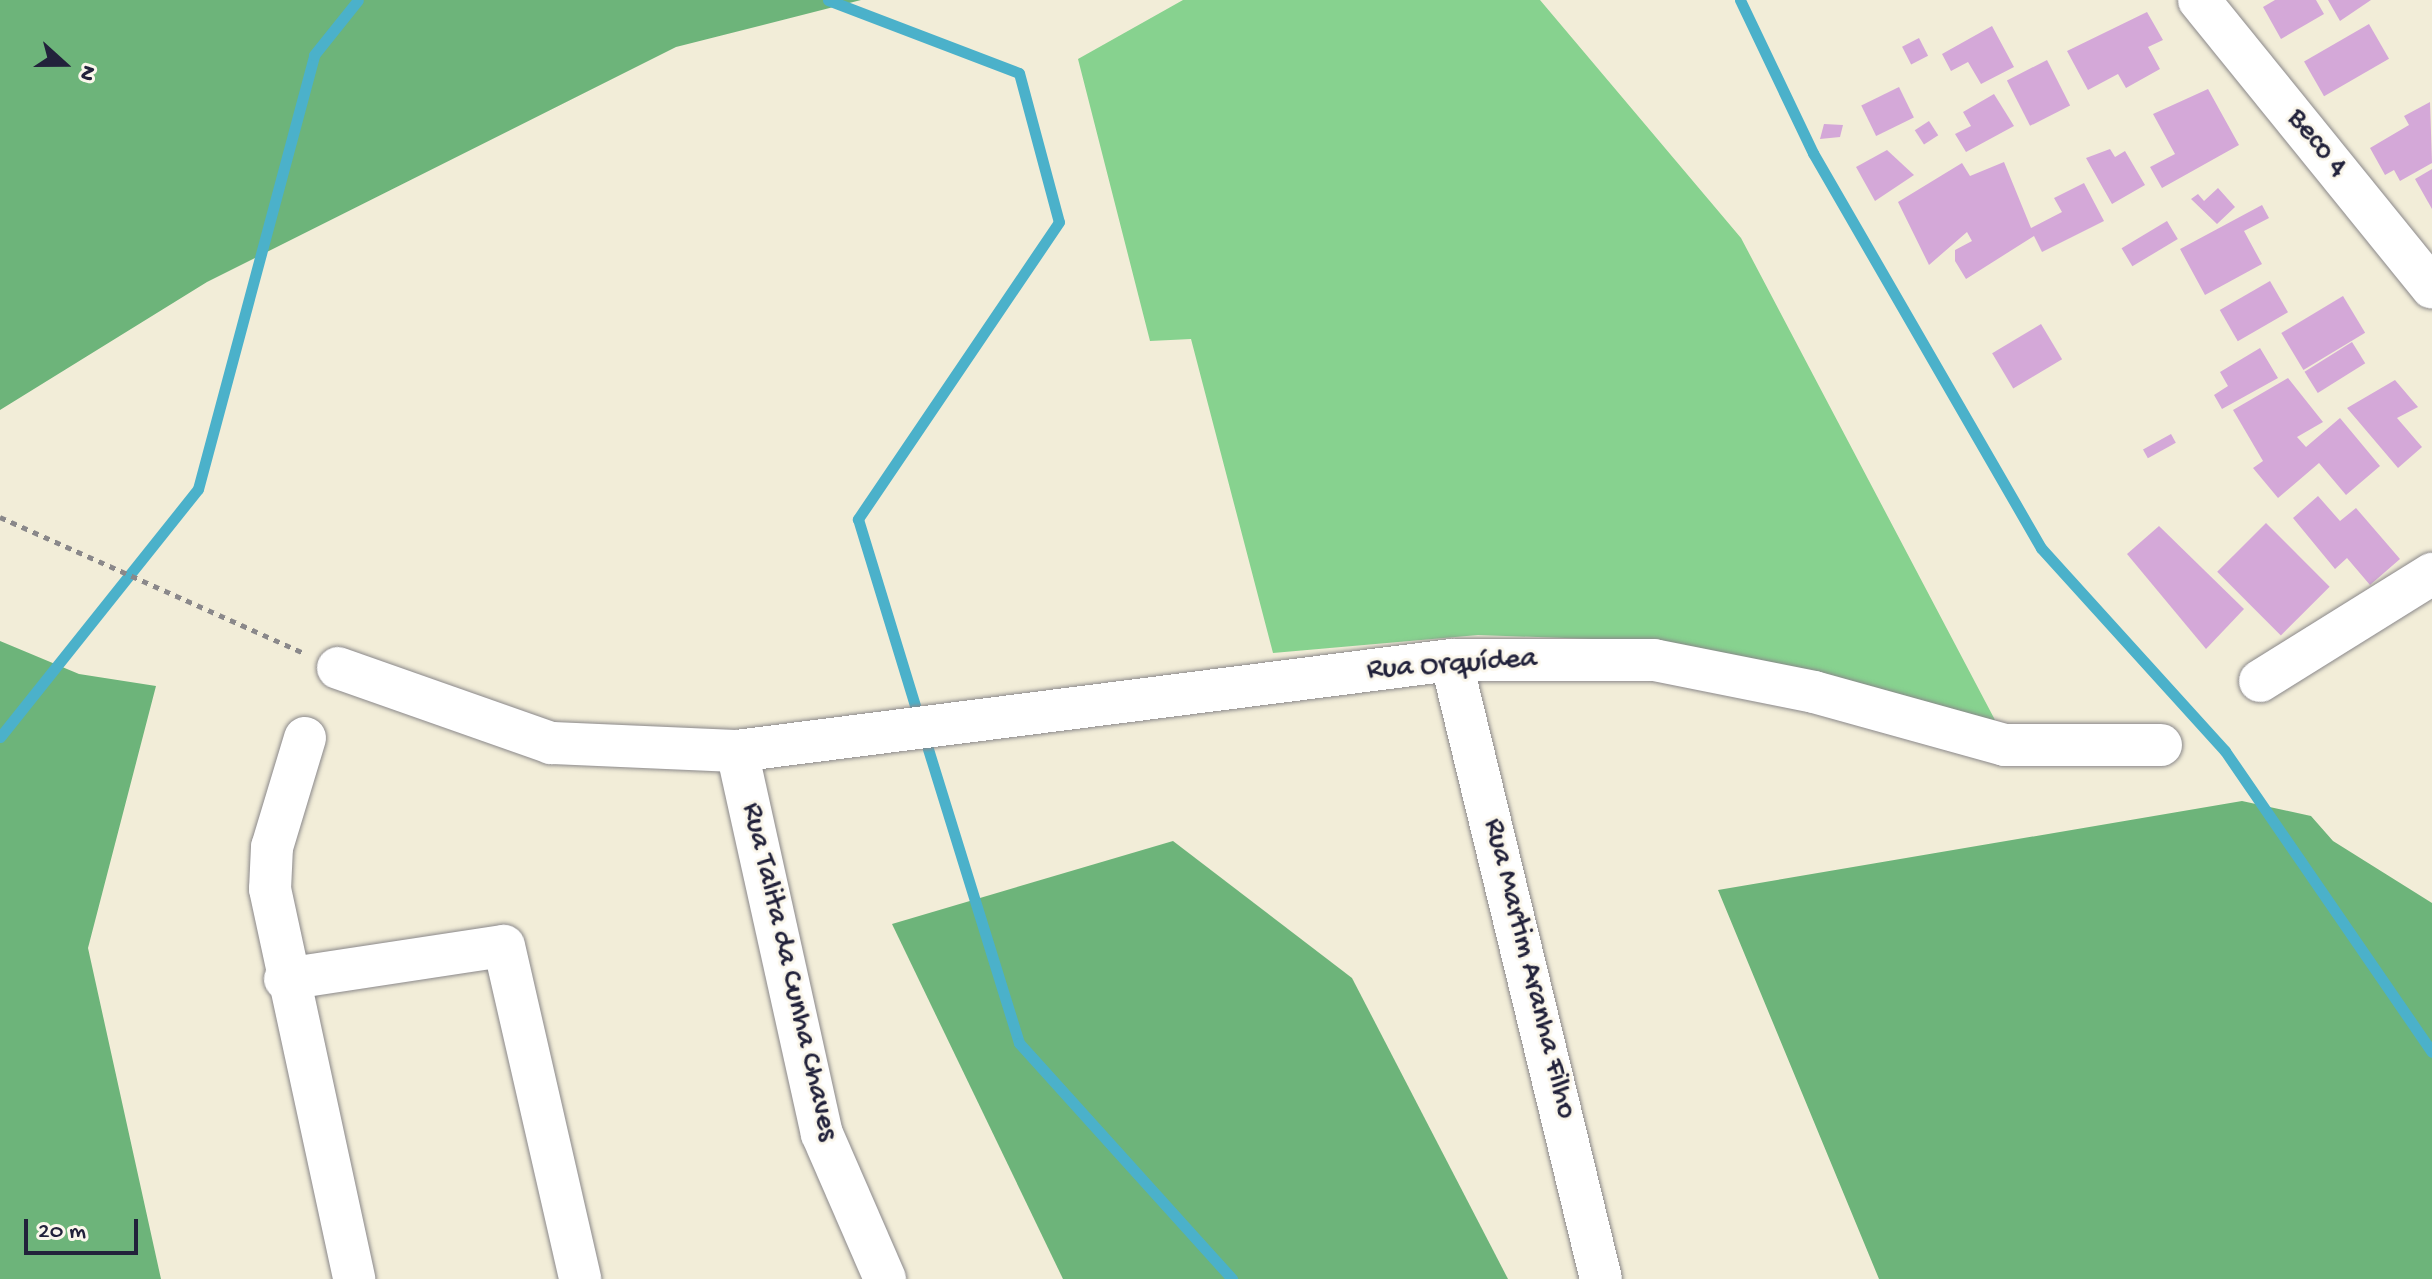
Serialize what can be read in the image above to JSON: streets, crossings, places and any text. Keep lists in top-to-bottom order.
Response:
{
  "streets": {
    "street": [
      "Beco 4",
      "Rua Orquídea",
      "Rua Martim Aranha Filho",
      "Rua Talita da Cunha Chaves"
    ]
  },
  "crossings": [
    ["Rua Orquídea", "Rua Martim Aranha Filho"],
    ["Rua Orquídea", "Rua Talita da Cunha Chaves"]
  ],
  "scale_bar": "20 m",
  "north": "right"
}
